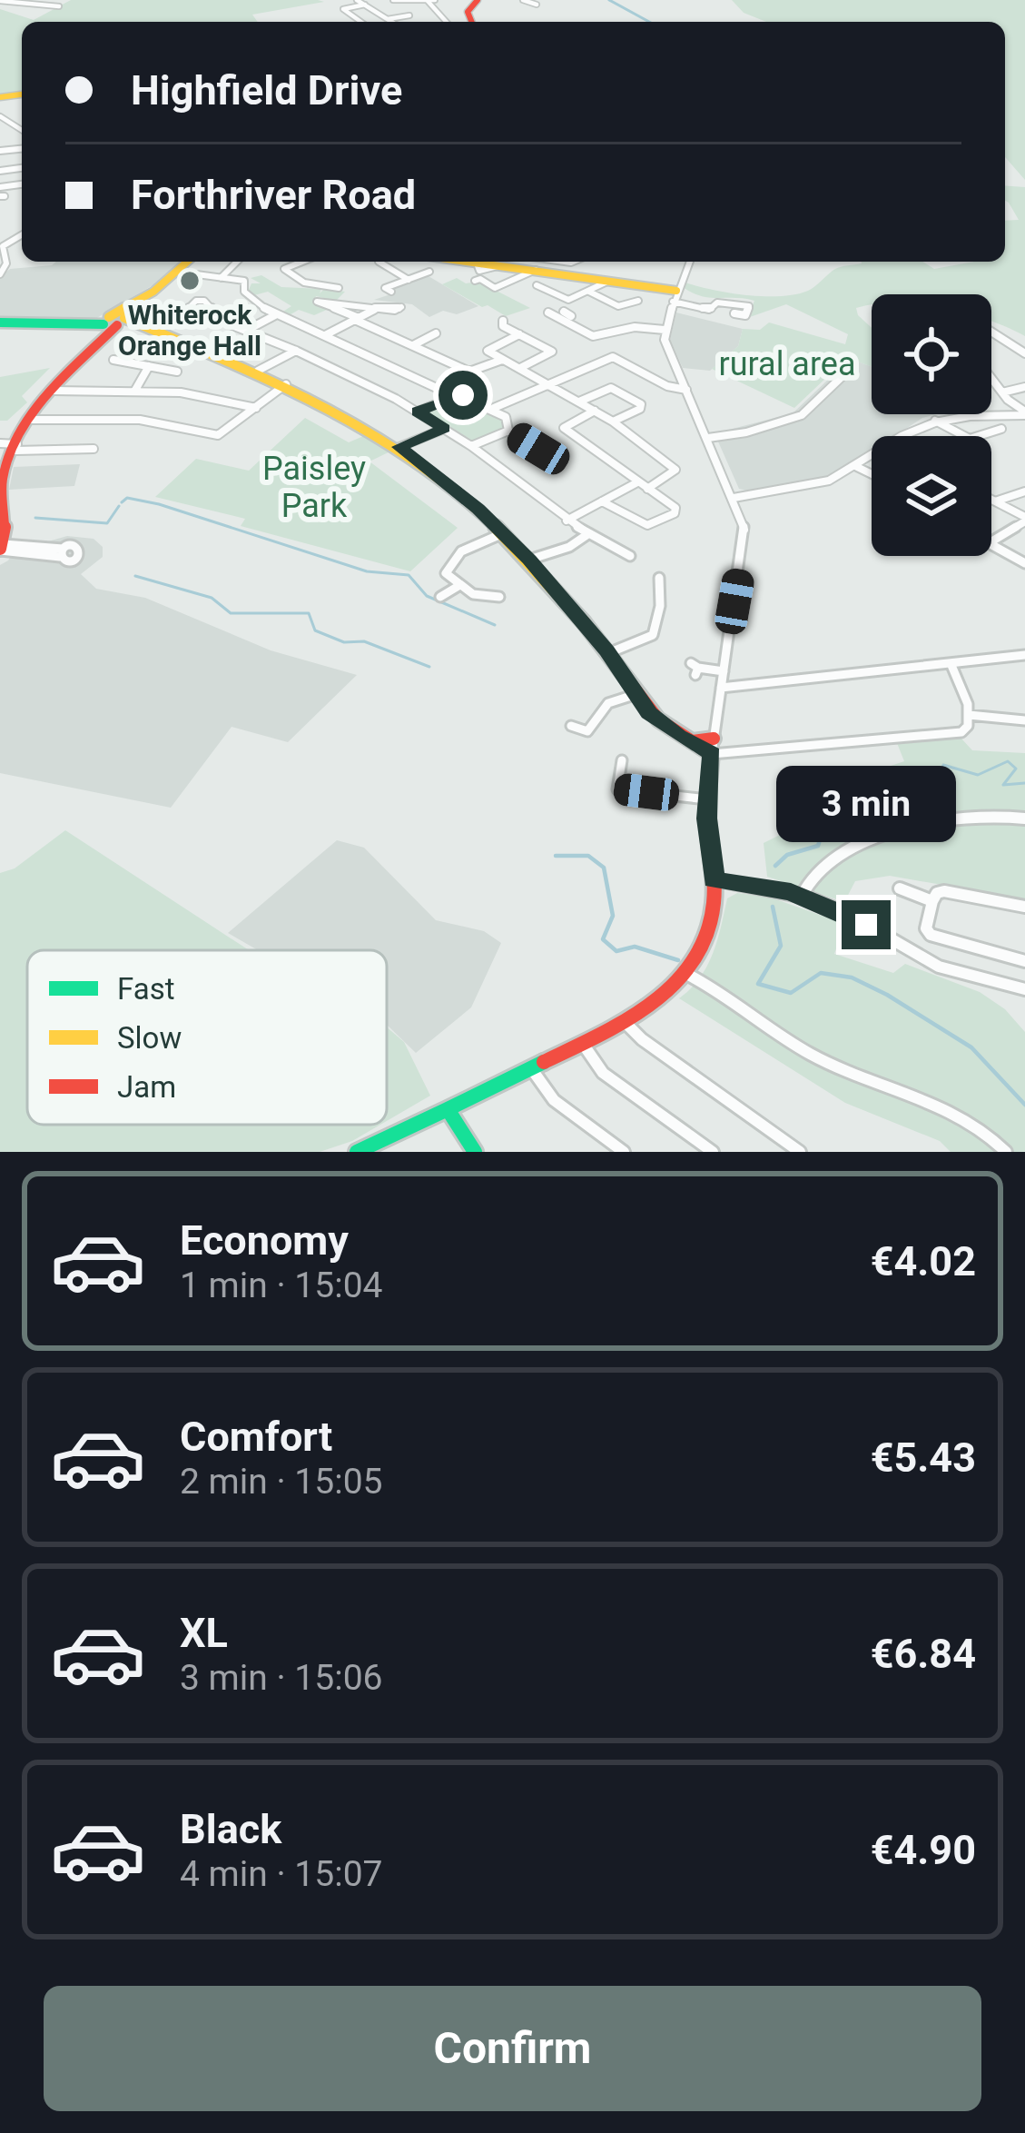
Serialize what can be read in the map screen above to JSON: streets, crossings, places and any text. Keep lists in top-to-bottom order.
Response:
{
  "parks": ["rural area", "Paisley Park"],
  "places": ["Whiterock Orange Hall"],
  "legend": ["Fast", "Slow", "Jam"],
  "page": {
    "banner": ["Highfield Drive", "Forthriver Road"],
    "bubble": "3 min",
    "list": [
      {
        "name": "Economy",
        "note": "1 min · 15:04",
        "value": "€4.02"
      },
      {
        "name": "Comfort",
        "note": "2 min · 15:05",
        "value": "€5.43"
      },
      {
        "name": "XL",
        "note": "3 min · 15:06",
        "value": "€6.84"
      },
      {
        "name": "Black",
        "note": "4 min · 15:07",
        "value": "€4.90"
      }
    ],
    "buttons": "Confirm"
  }
}
